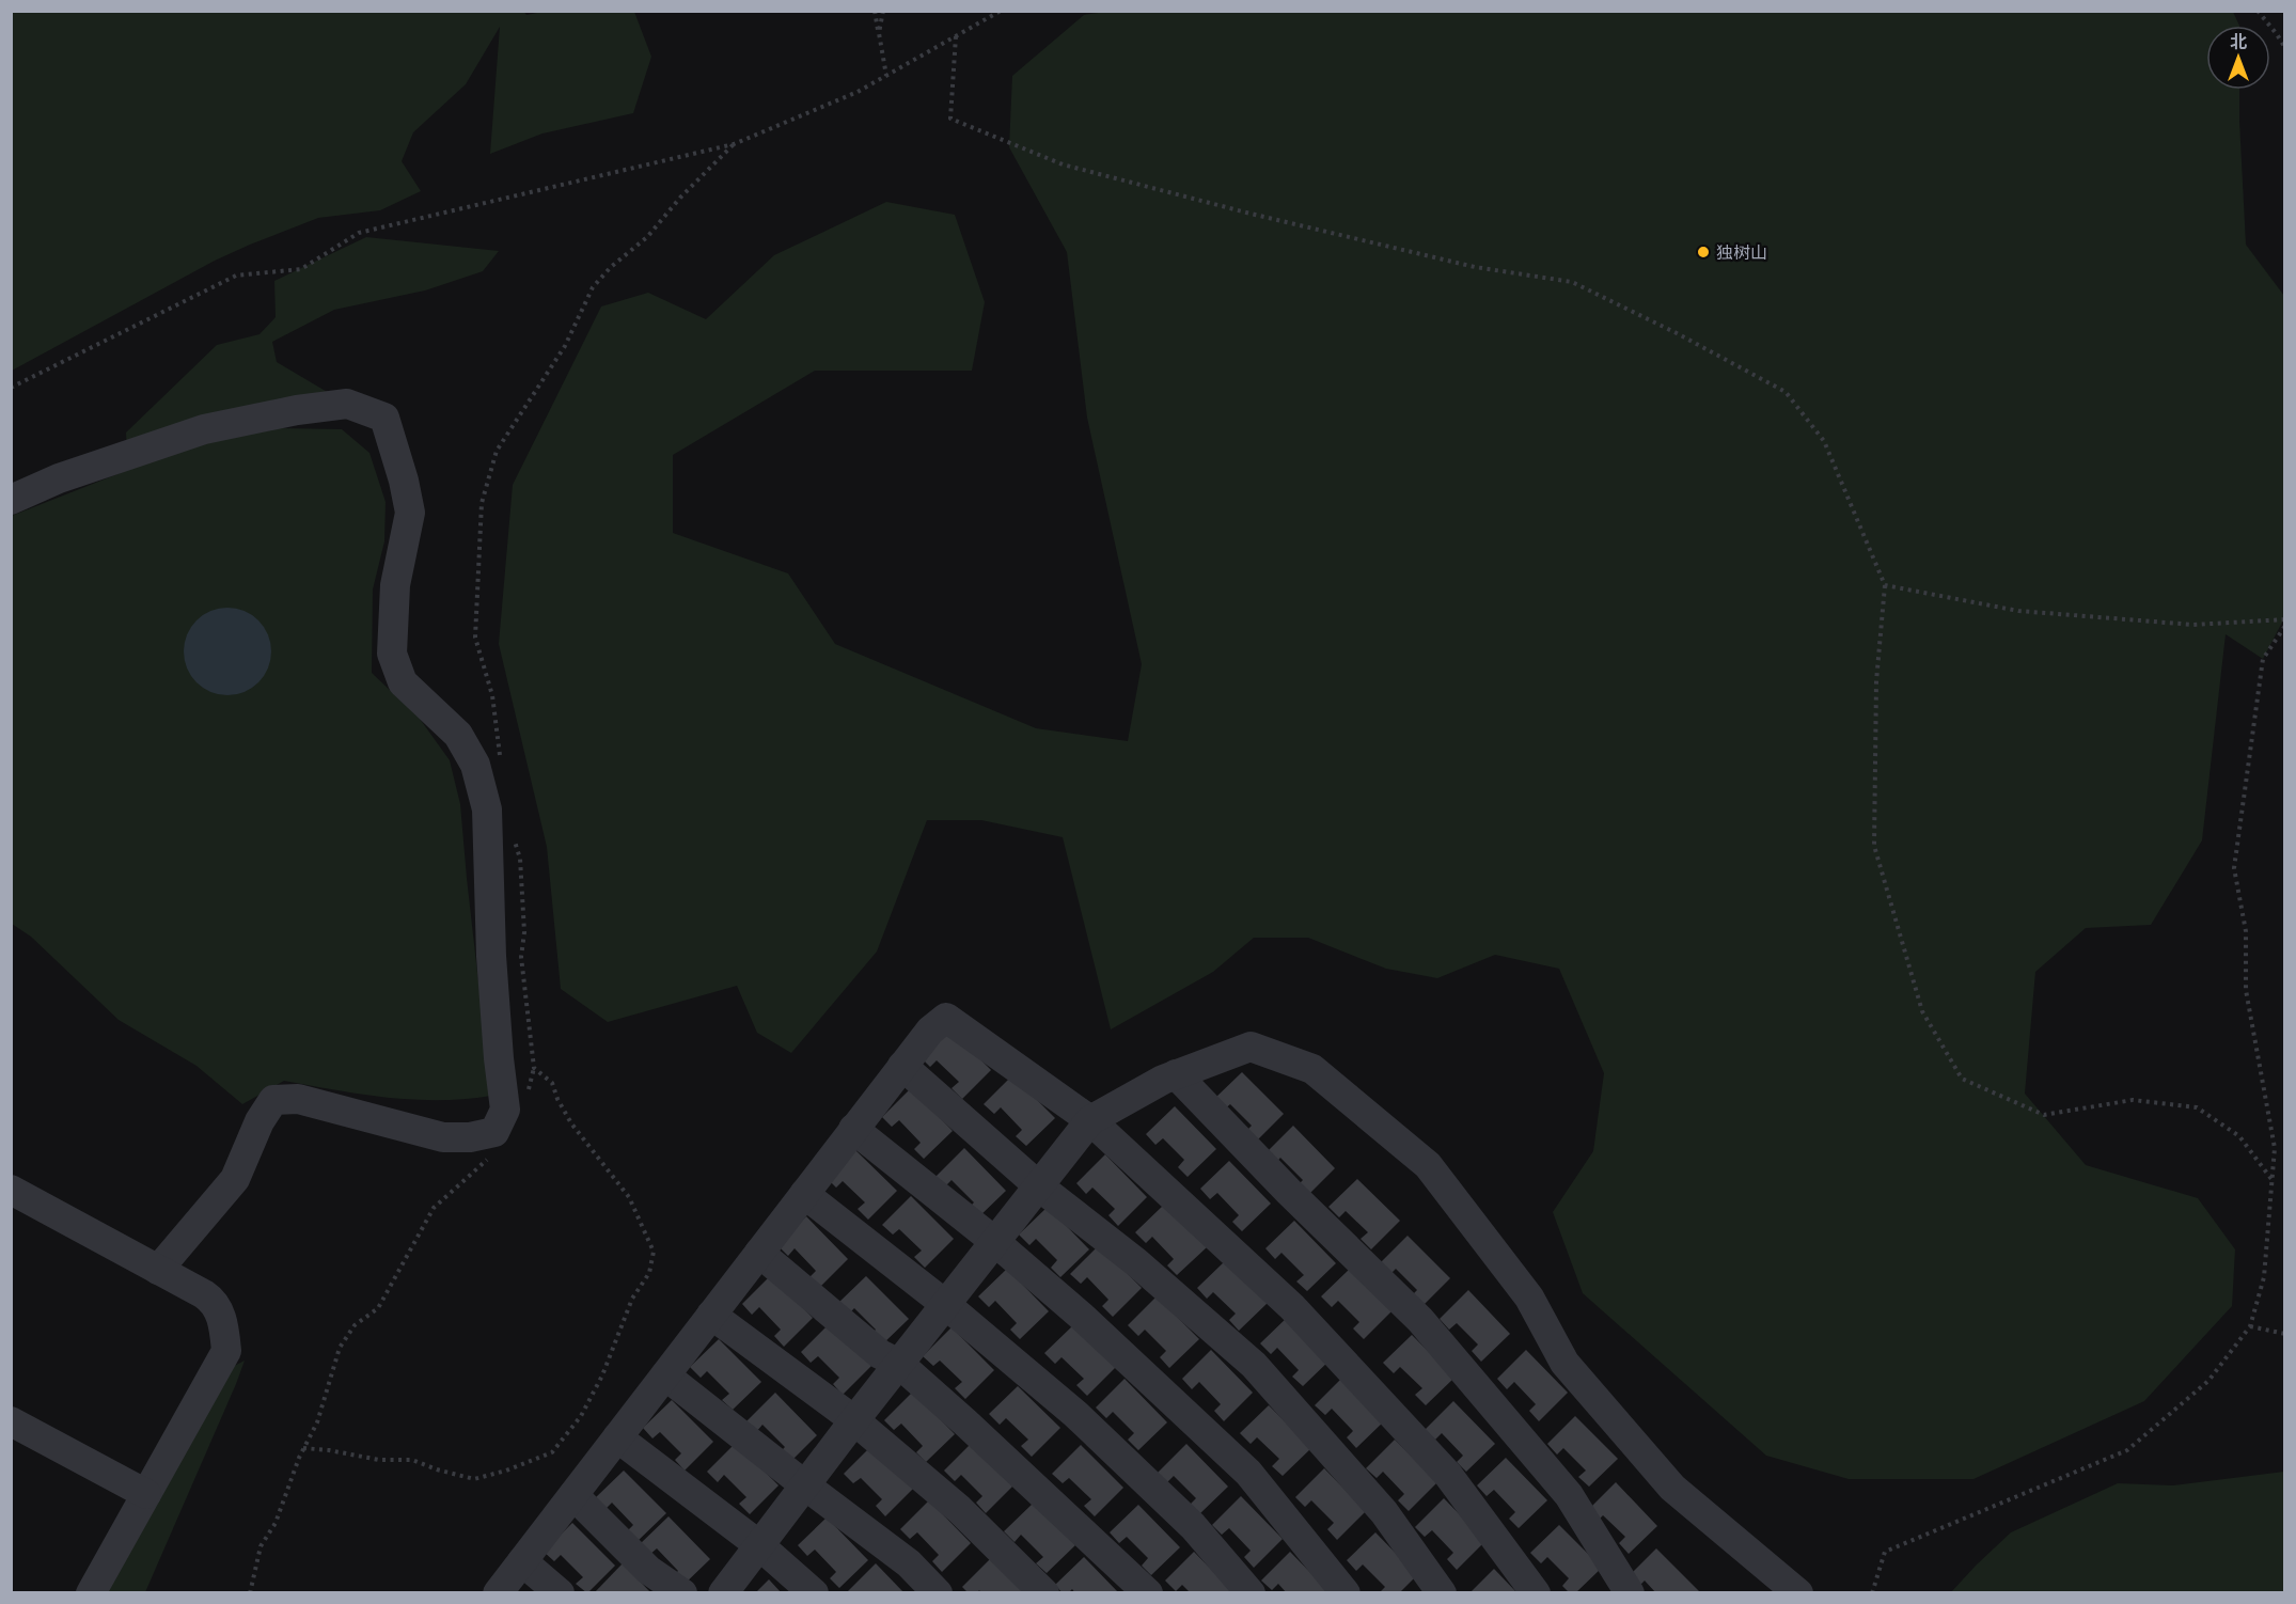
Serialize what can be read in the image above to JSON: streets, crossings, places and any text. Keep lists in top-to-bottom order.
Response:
{
  "places": ["独树山"],
  "north": "top"
}
